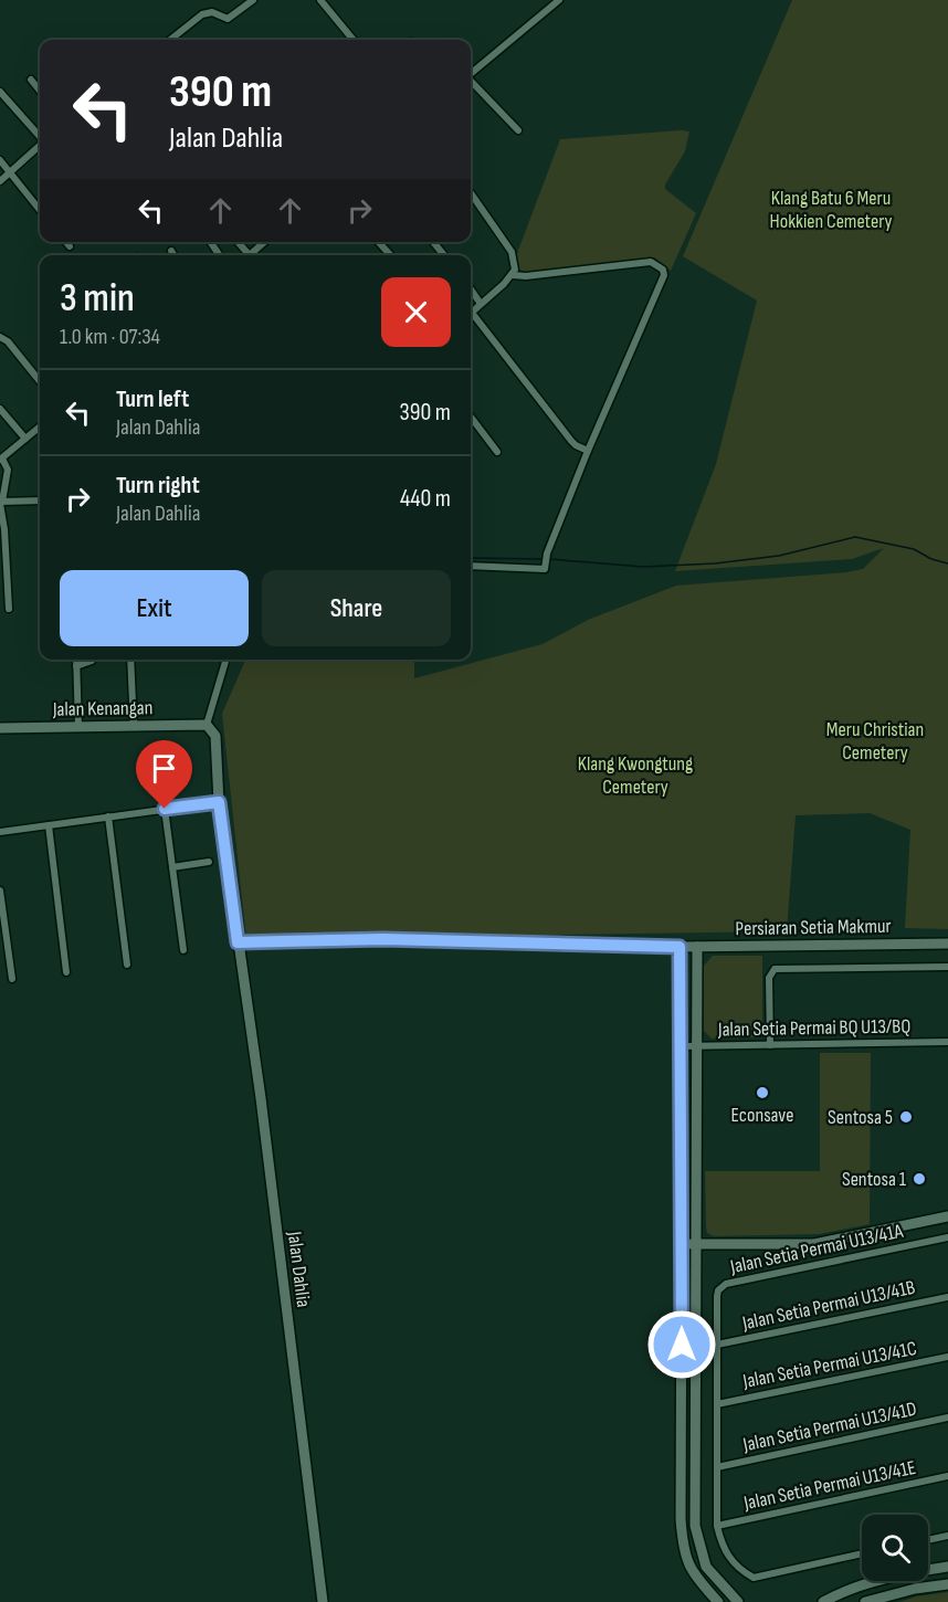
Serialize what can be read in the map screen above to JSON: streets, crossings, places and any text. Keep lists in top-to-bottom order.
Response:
{
  "streets": {
    "street": [
      "Jalan Kenangan",
      "Persiaran Setia Makmur",
      "Jalan Setia Permai BQ U13/BQ",
      "Jalan Setia Permai U13/41A",
      "Jalan Dahlia",
      "Jalan Setia Permai U13/41B",
      "Jalan Setia Permai U13/41C",
      "Jalan Setia Permai U13/41D",
      "Jalan Setia Permai U13/41E"
    ]
  },
  "crossings": [
    ["Jalan Kenangan", "Jalan Dahlia"],
    ["Jalan Setia Permai U13/41A", "Jalan Setia Permai U13/41B"],
    ["Jalan Setia Permai U13/41A", "Jalan Setia Permai U13/41C"],
    ["Jalan Setia Permai U13/41A", "Jalan Setia Permai U13/41D"],
    ["Jalan Setia Permai U13/41A", "Jalan Setia Permai U13/41E"]
  ],
  "parks": ["Klang Batu 6 Meru Hokkien Cemetery", "Meru Christian Cemetery", "Klang Kwongtung Cemetery"],
  "places": ["Econsave", "Sentosa 5", "Sentosa 1"],
  "page": {
    "turn": ["390 m", "Jalan Dahlia"],
    "heading": ["3 min", "1.0 km · 07:34"],
    "list": [
      {
        "name": "Turn left",
        "note": "Jalan Dahlia",
        "value": "390 m"
      },
      {
        "name": "Turn right",
        "note": "Jalan Dahlia",
        "value": "440 m"
      }
    ],
    "buttons": ["Exit", "Share"]
  }
}
